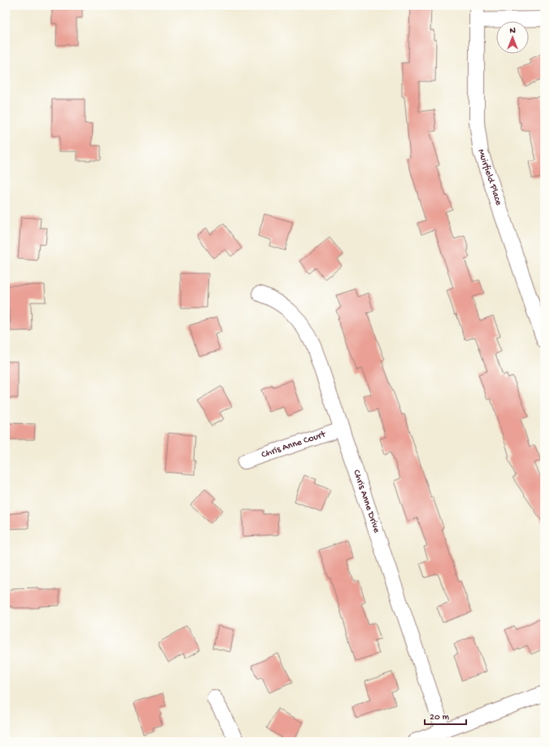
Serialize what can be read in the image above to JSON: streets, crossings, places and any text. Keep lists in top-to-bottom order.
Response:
{
  "streets": {
    "street": ["Muirfield Place", "Chris Anne Court", "Chris Anne Drive"]
  },
  "crossings": [
    ["Chris Anne Court", "Chris Anne Drive"]
  ],
  "scale_bar": "20 m",
  "north": "top"
}
